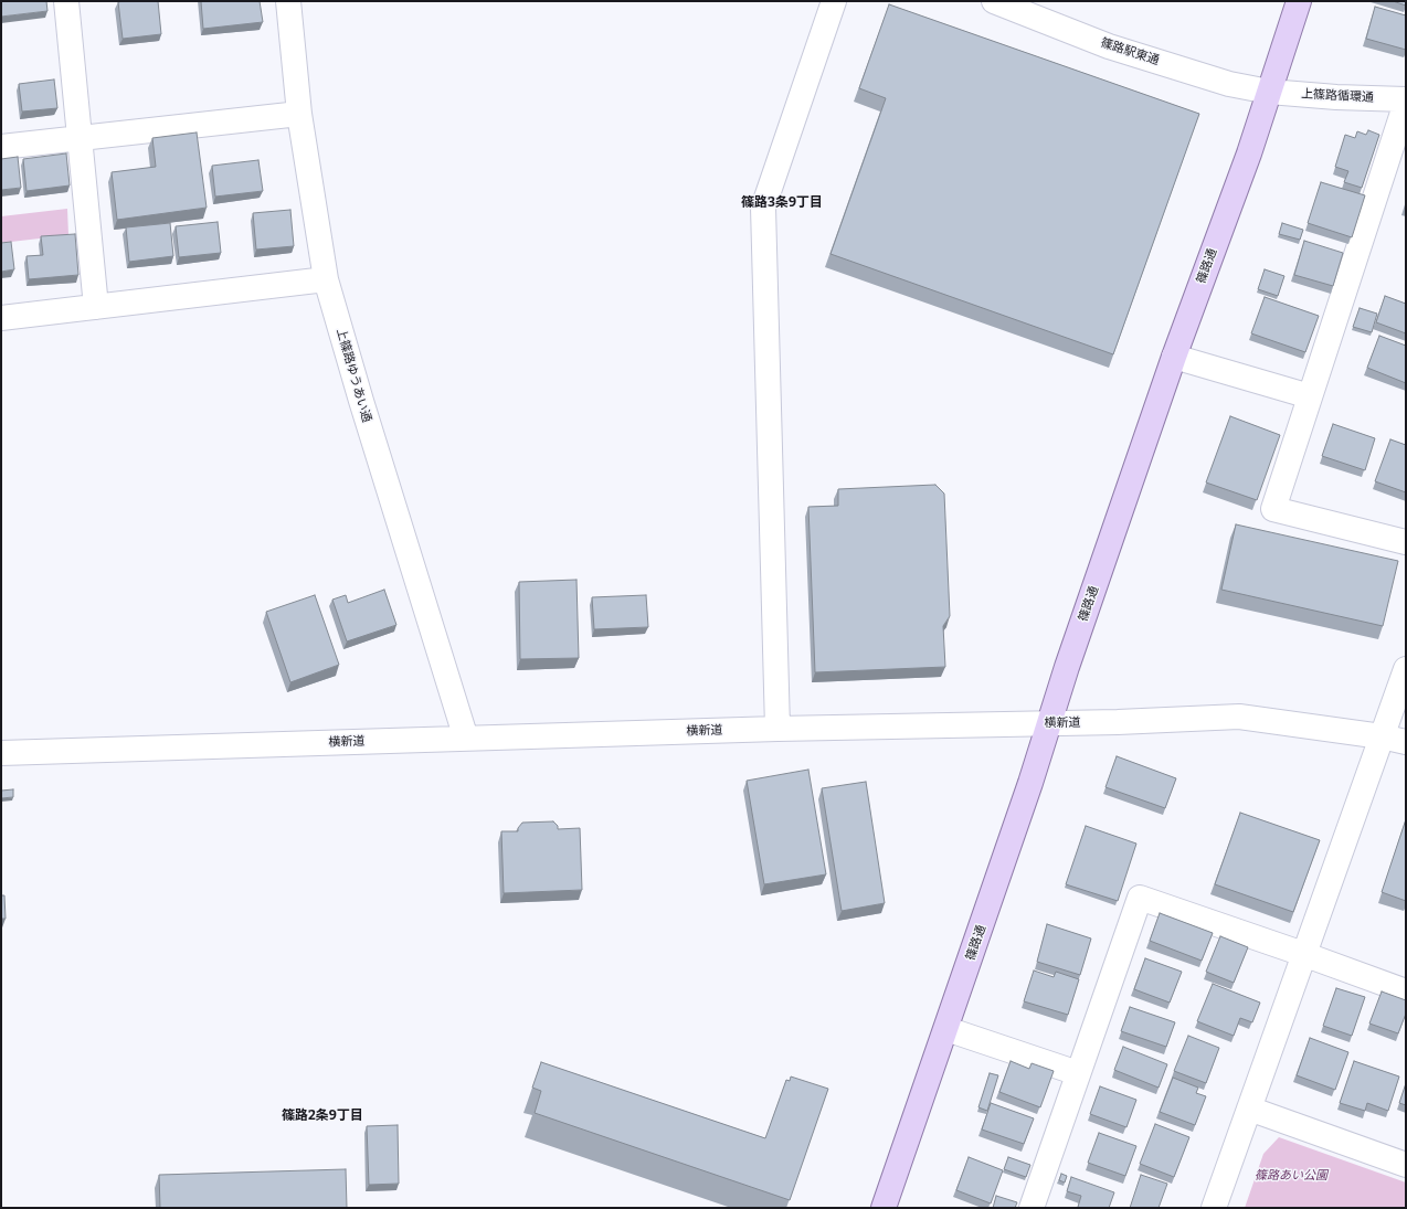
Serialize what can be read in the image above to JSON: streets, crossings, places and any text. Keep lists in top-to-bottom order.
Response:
{
  "streets": {
    "main road": ["篠路通"],
    "street": [
      "篠路駅東通",
      "上篠路循環通",
      "上篠路ゆうあい通",
      "横新道"
    ]
  },
  "crossings": [
    ["篠路駅東通", "上篠路循環通"],
    ["篠路駅東通", "篠路通"],
    ["上篠路循環通", "篠路通"],
    ["篠路通", "横新道"],
    ["上篠路ゆうあい通", "横新道"]
  ],
  "districts": ["篠路3条9丁目", "篠路2条9丁目"],
  "parks": ["篠路あい公園"]
}
